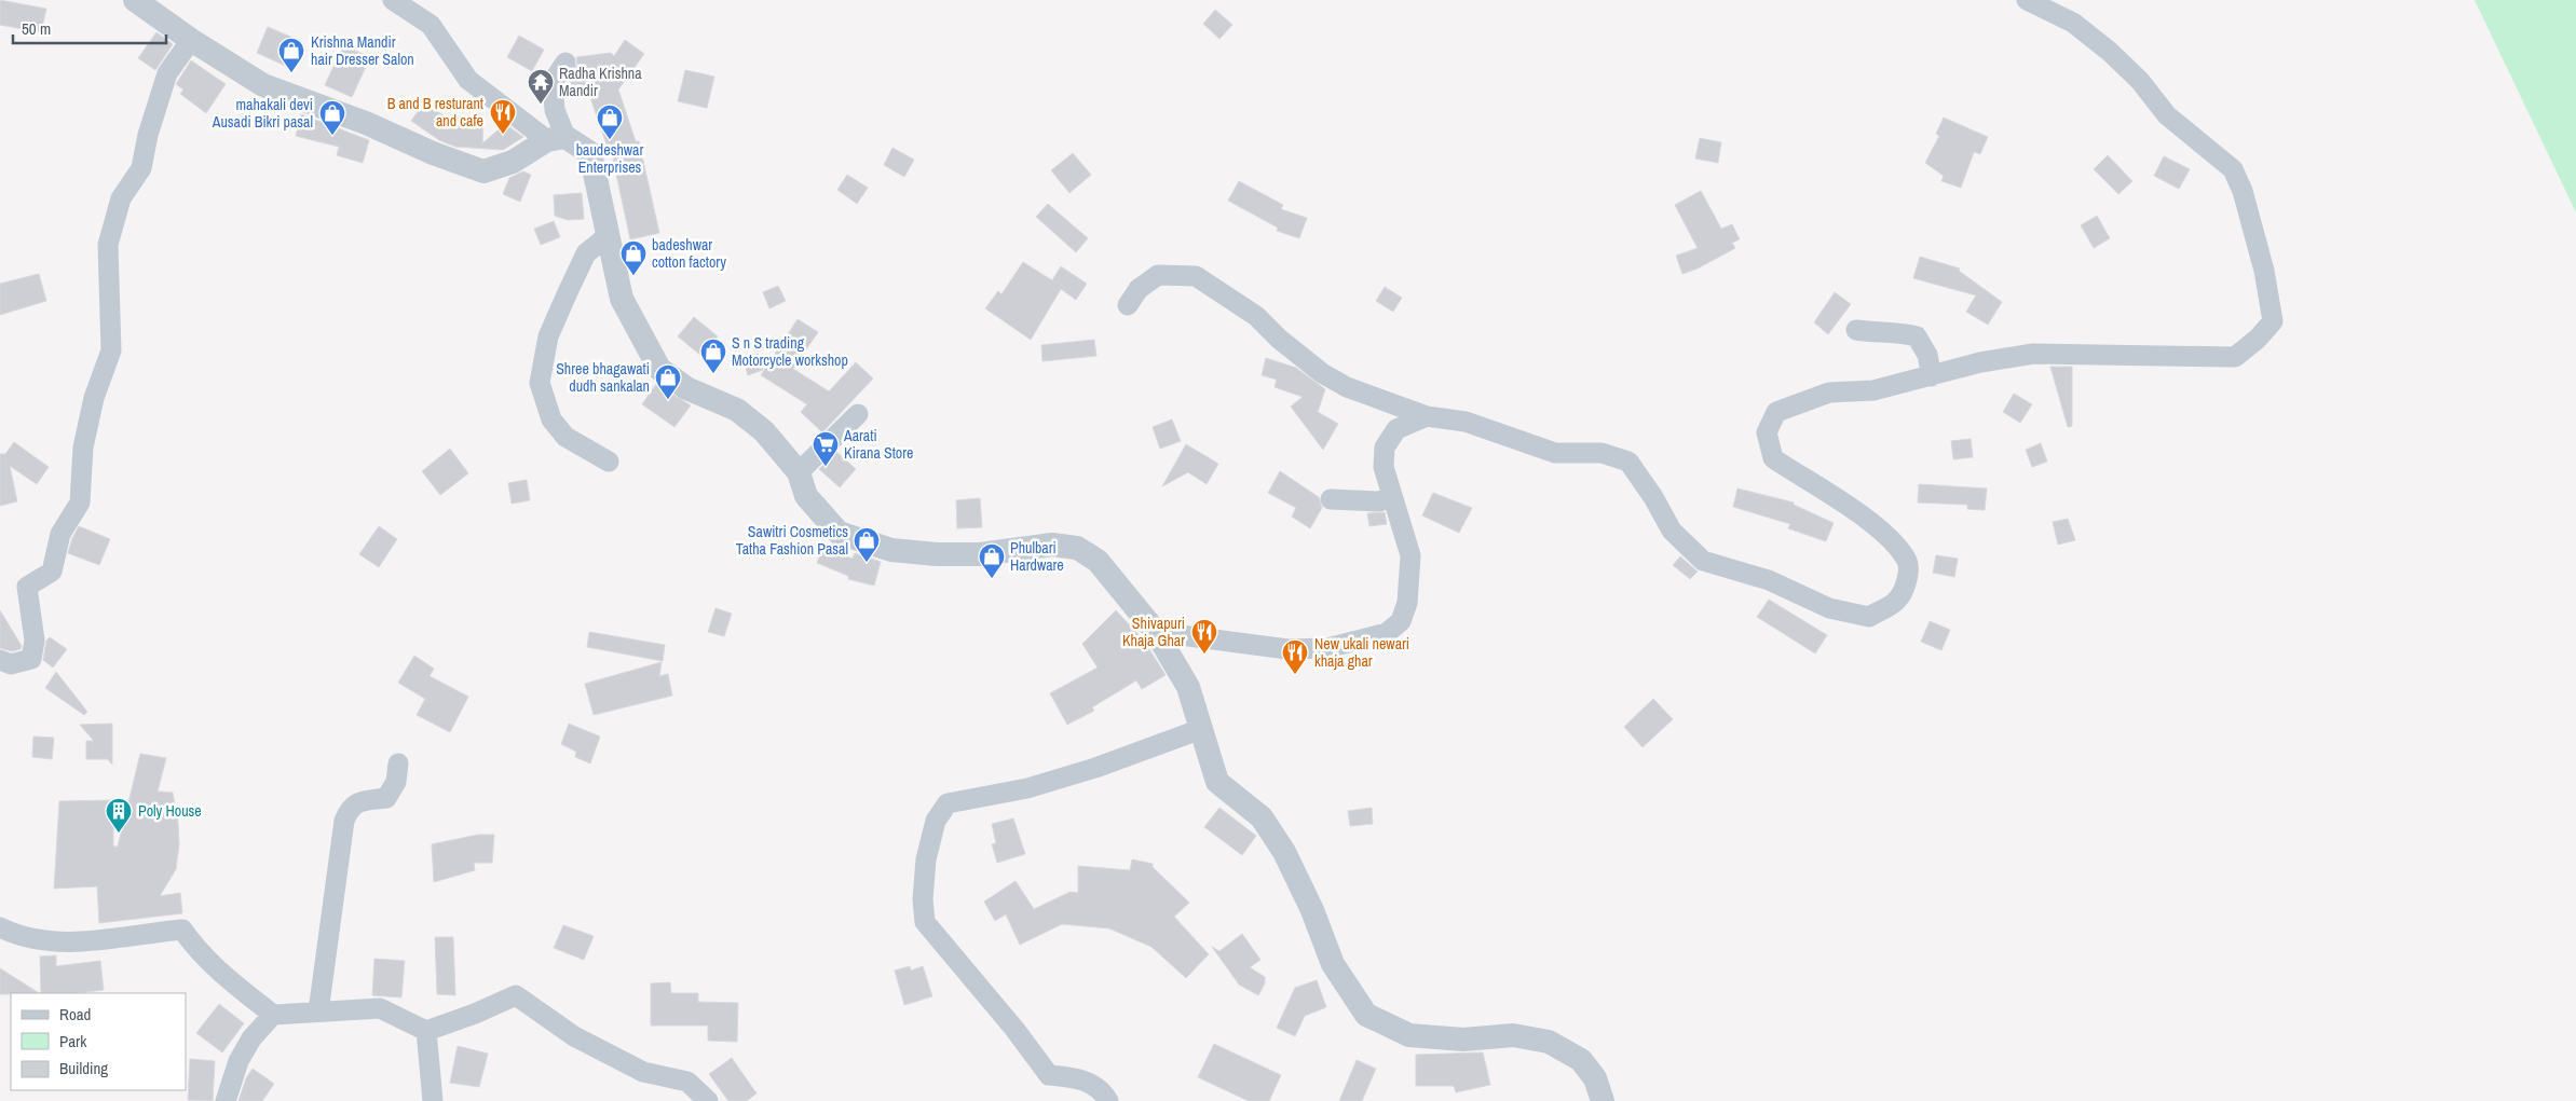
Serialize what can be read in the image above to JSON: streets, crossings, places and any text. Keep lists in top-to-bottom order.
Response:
{
  "places": {
    "shop": [
      "Krishna Mandir hair Dresser Salon",
      "mahakali devi Ausadi Bikri pasal",
      "baudeshwar Enterprises",
      "badeshwar cotton factory",
      "S n S trading Motorcycle workshop",
      "Shree bhagawati dudh sankalan",
      "Sawitri Cosmetics Tatha Fashion Pasal",
      "Phulbari Hardware"
    ],
    "temple": ["Radha Krishna Mandir"],
    "restaurant": ["B and B resturant and cafe", "Shivapuri Khaja Ghar", "New ukali newari khaja ghar"],
    "supermarket": ["Aarati Kirana Store"],
    "building": ["Poly House"]
  },
  "legend": ["Road", "Park", "Building"],
  "scale_bar": "50 m"
}
